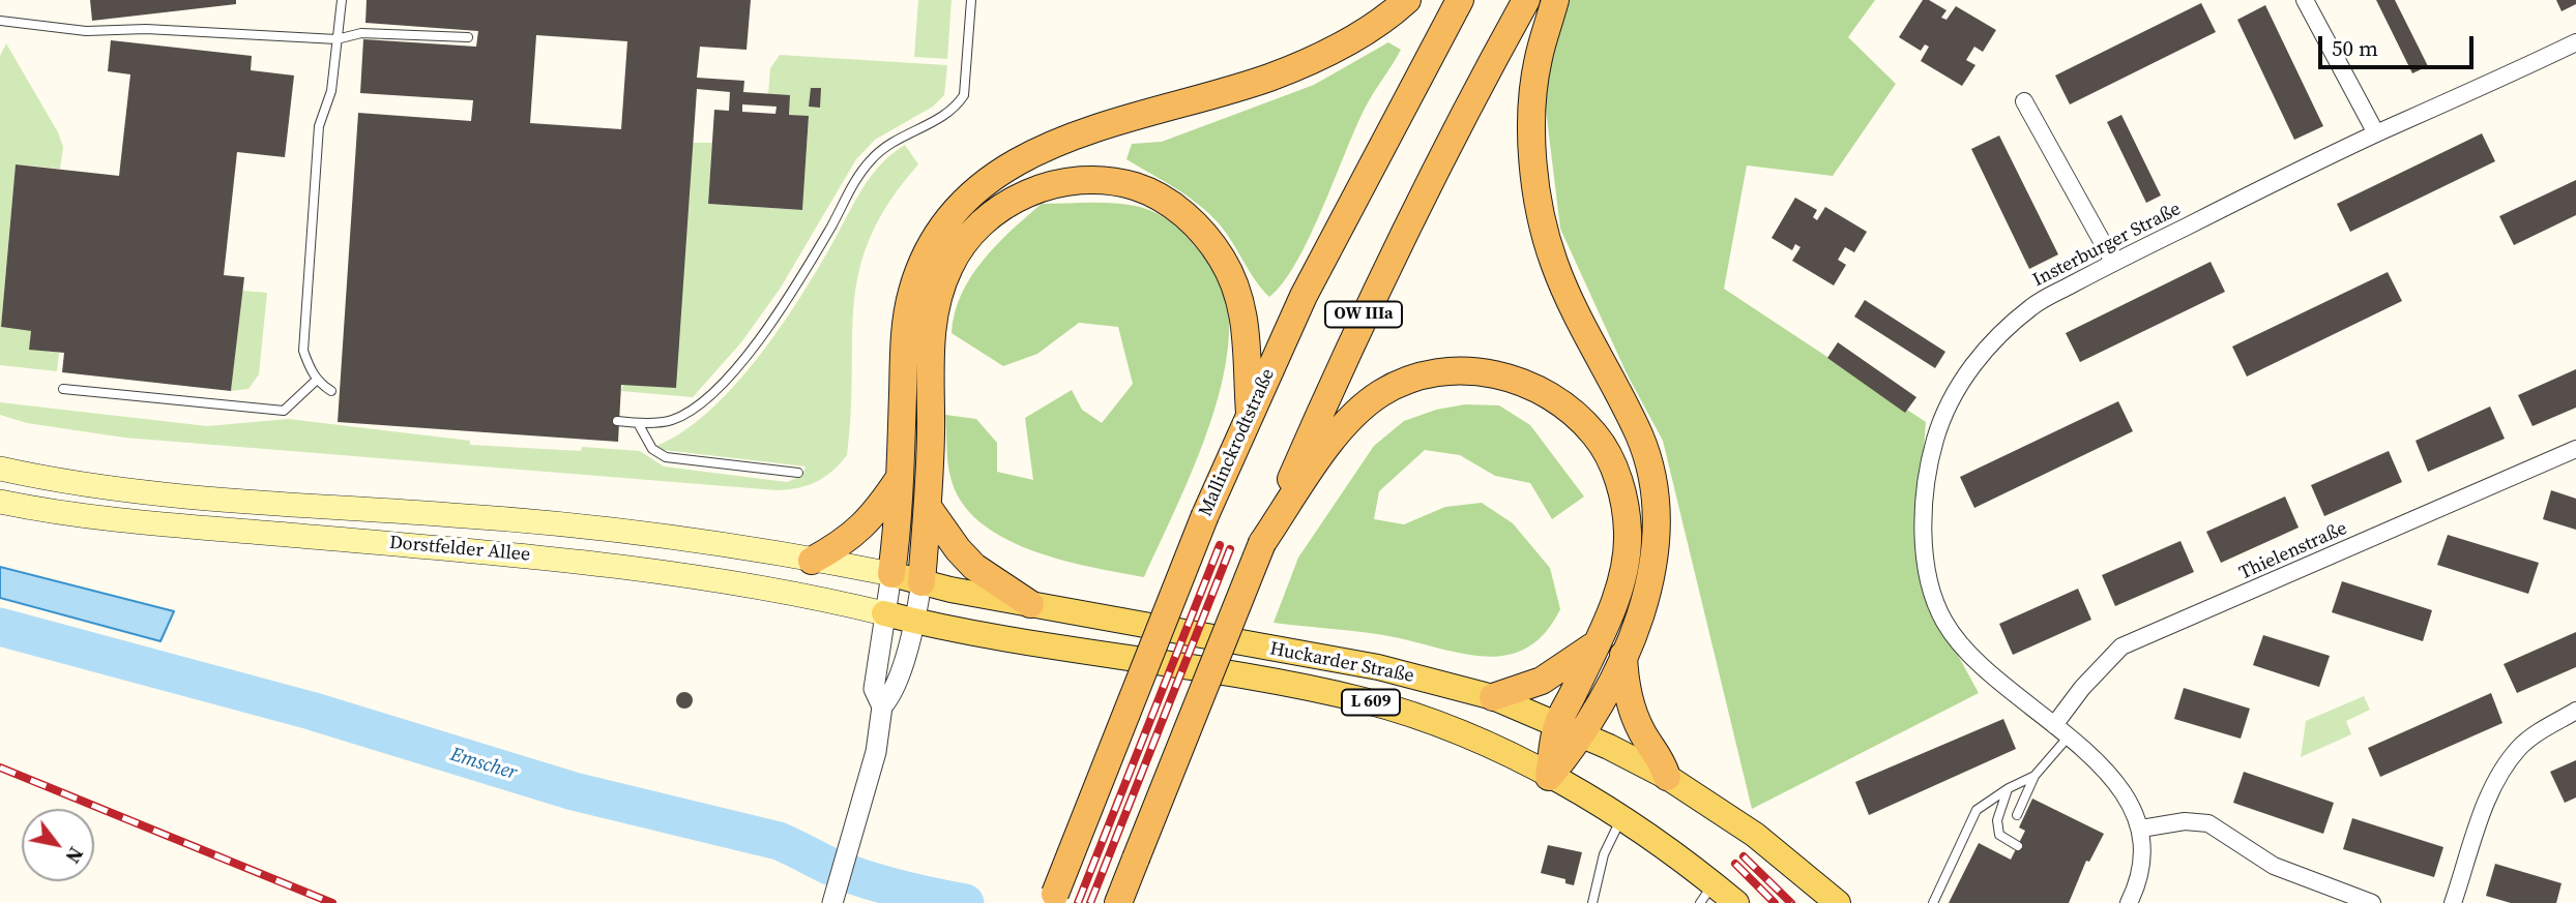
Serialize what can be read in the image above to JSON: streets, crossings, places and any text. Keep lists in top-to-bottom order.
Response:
{
  "streets": {
    "highway": ["OW IIIa", "Mallinckrodtstraße"],
    "main road": ["Dorstfelder Allee", "Huckarder Straße", "L 609"],
    "street": ["Insterburger Straße", "Thielenstraße"]
  },
  "crossings": [
    ["Insterburger Straße", "Thielenstraße"],
    ["Dorstfelder Allee", "Huckarder Straße"]
  ],
  "water": ["Emscher"],
  "scale_bar": "50 m",
  "north": "bottom right"
}
